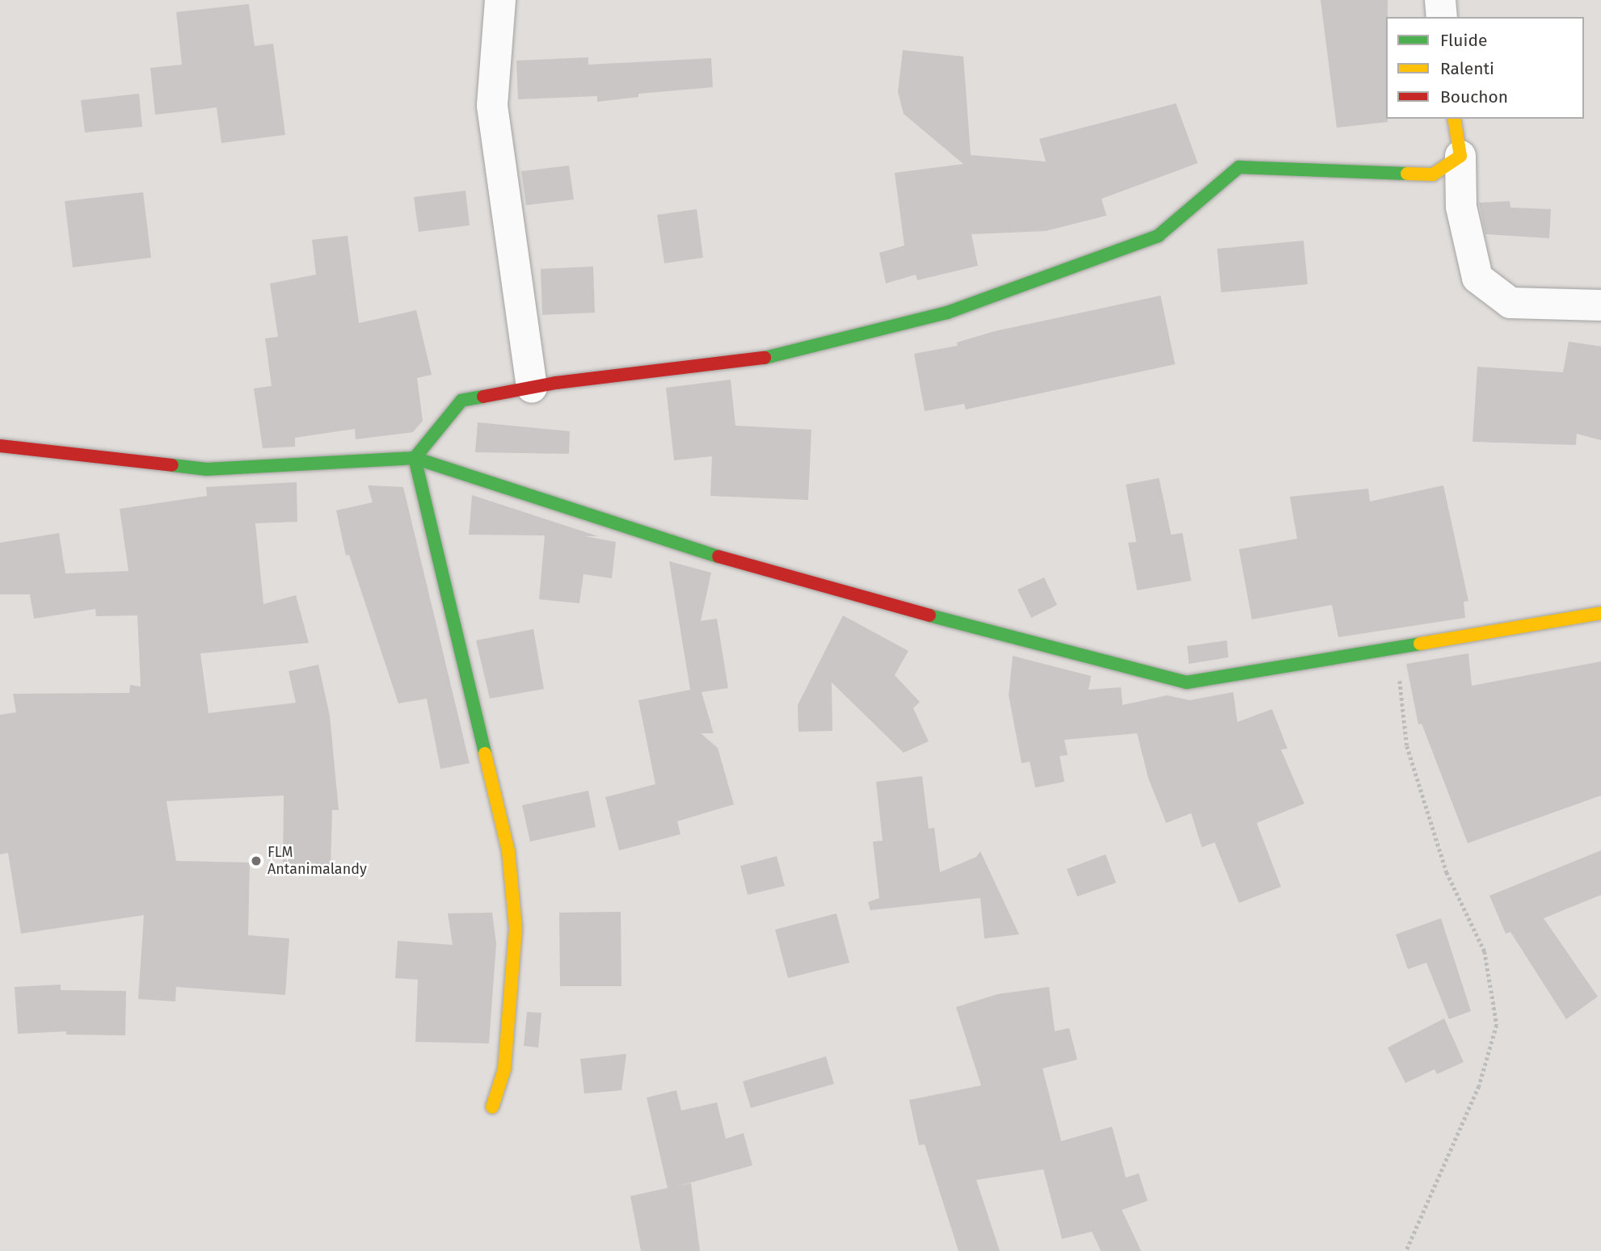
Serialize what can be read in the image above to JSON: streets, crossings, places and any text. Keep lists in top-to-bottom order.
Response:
{
  "places": ["FLM Antanimalandy"],
  "legend": ["Fluide", "Ralenti", "Bouchon"]
}
